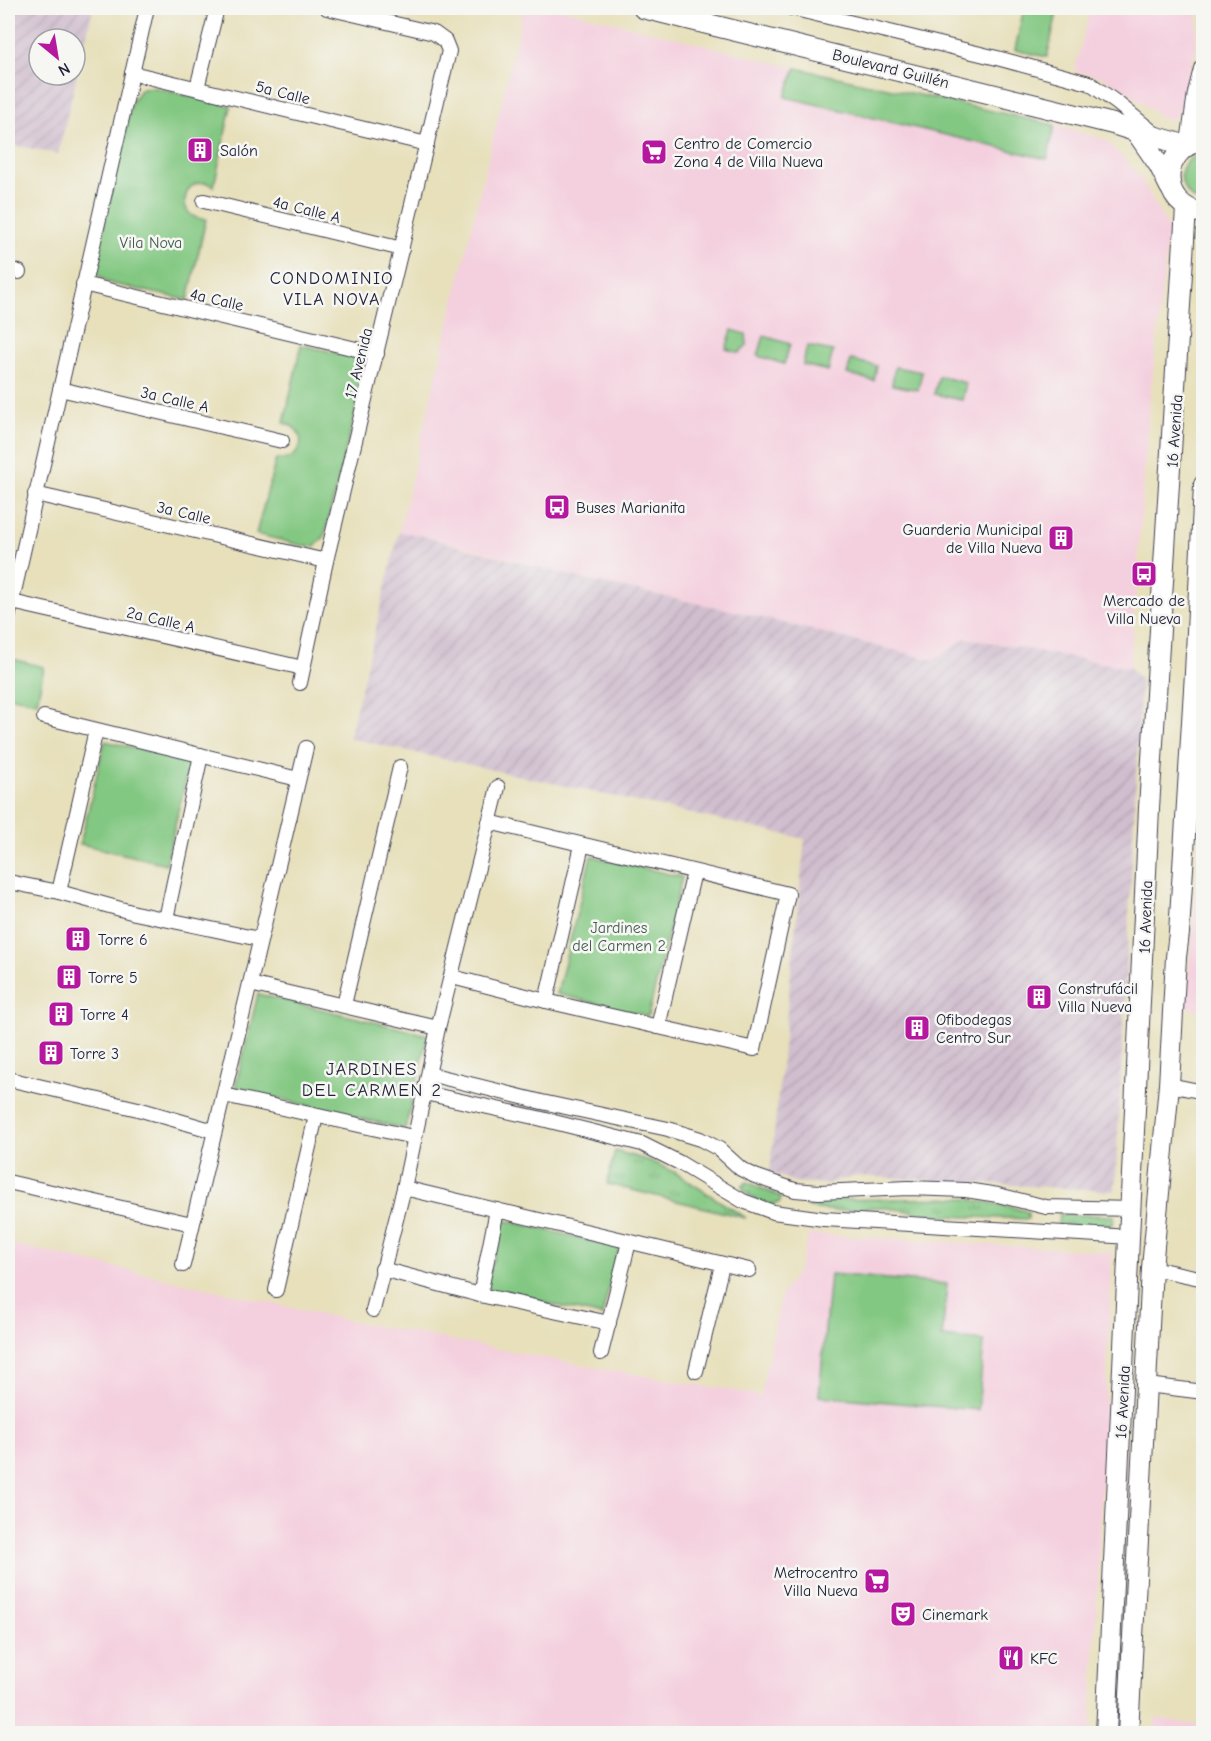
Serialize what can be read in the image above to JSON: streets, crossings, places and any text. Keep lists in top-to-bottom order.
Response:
{
  "streets": {
    "main road": ["Boulevard Guillén", "16 Avenida"],
    "street": [
      "5a Calle",
      "4a Calle A",
      "4a Calle",
      "17 Avenida",
      "3a Calle A",
      "3a Calle",
      "2a Calle A"
    ]
  },
  "crossings": [
    ["5a Calle", "17 Avenida"],
    ["4a Calle A", "17 Avenida"],
    ["4a Calle", "17 Avenida"],
    ["17 Avenida", "3a Calle"],
    ["17 Avenida", "2a Calle A"]
  ],
  "districts": ["CONDOMINIO VILA NOVA", "JARDINES DEL CARMEN 2"],
  "parks": ["Vila Nova", "Jardines del Carmen 2"],
  "places": {
    "building": [
      "Salón",
      "Guarderia Municipal de Villa Nueva",
      "Torre 6",
      "Torre 5",
      "Construfácil Villa Nueva",
      "Torre 4",
      "Ofibodegas Centro Sur",
      "Torre 3"
    ],
    "supermarket": ["Centro de Comercio Zona 4 de Villa Nueva", "Metrocentro Villa Nueva"],
    "bus stop": ["Buses Marianita", "Mercado de Villa Nueva"],
    "theatre": ["Cinemark"],
    "restaurant": ["KFC"]
  },
  "north": "bottom right"
}
